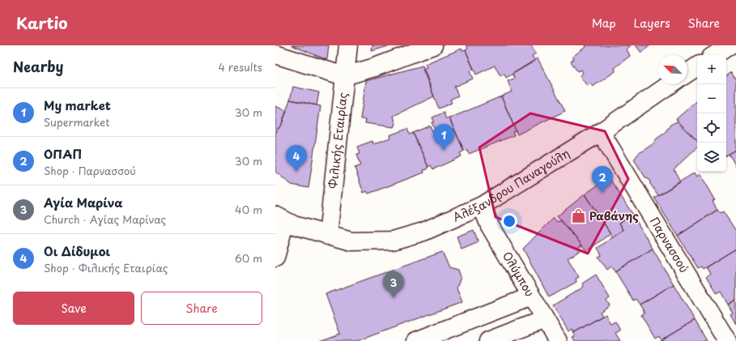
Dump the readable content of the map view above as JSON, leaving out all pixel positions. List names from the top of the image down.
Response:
{
  "streets": {
    "street": [
      "Φιλικής Εταιρίας",
      "Αλέξανδρου Παναγούλη",
      "Παρνασσού",
      "Ολύμπου"
    ]
  },
  "crossings": [
    ["Φιλικής Εταιρίας", "Αλέξανδρου Παναγούλη"],
    ["Αλέξανδρου Παναγούλη", "Παρνασσού"],
    ["Αλέξανδρου Παναγούλη", "Ολύμπου"]
  ],
  "places": {
    "shop": ["Ραβάνης"]
  },
  "north": "top left",
  "page": {
    "header": "Kartio",
    "nav": ["Map", "Layers", "Share"],
    "heading": ["Nearby", "4 results"],
    "map_buttons": ["+", "−"],
    "list": [
      {
        "mark": "1",
        "name": "My market",
        "note": "Supermarket",
        "value": "30 m"
      },
      {
        "mark": "2",
        "name": "ΟΠΑΠ",
        "note": "Shop · Παρνασσού",
        "value": "30 m"
      },
      {
        "mark": "3",
        "name": "Αγία Μαρίνα",
        "note": "Church · Αγίας Μαρίνας",
        "value": "40 m"
      },
      {
        "mark": "4",
        "name": "Οι Δίδυμοι",
        "note": "Shop · Φιλικής Εταιρίας",
        "value": "60 m"
      }
    ],
    "pins": [
      "1",
      "4",
      "2",
      "3"
    ],
    "buttons": ["Save", "Share"]
  }
}
